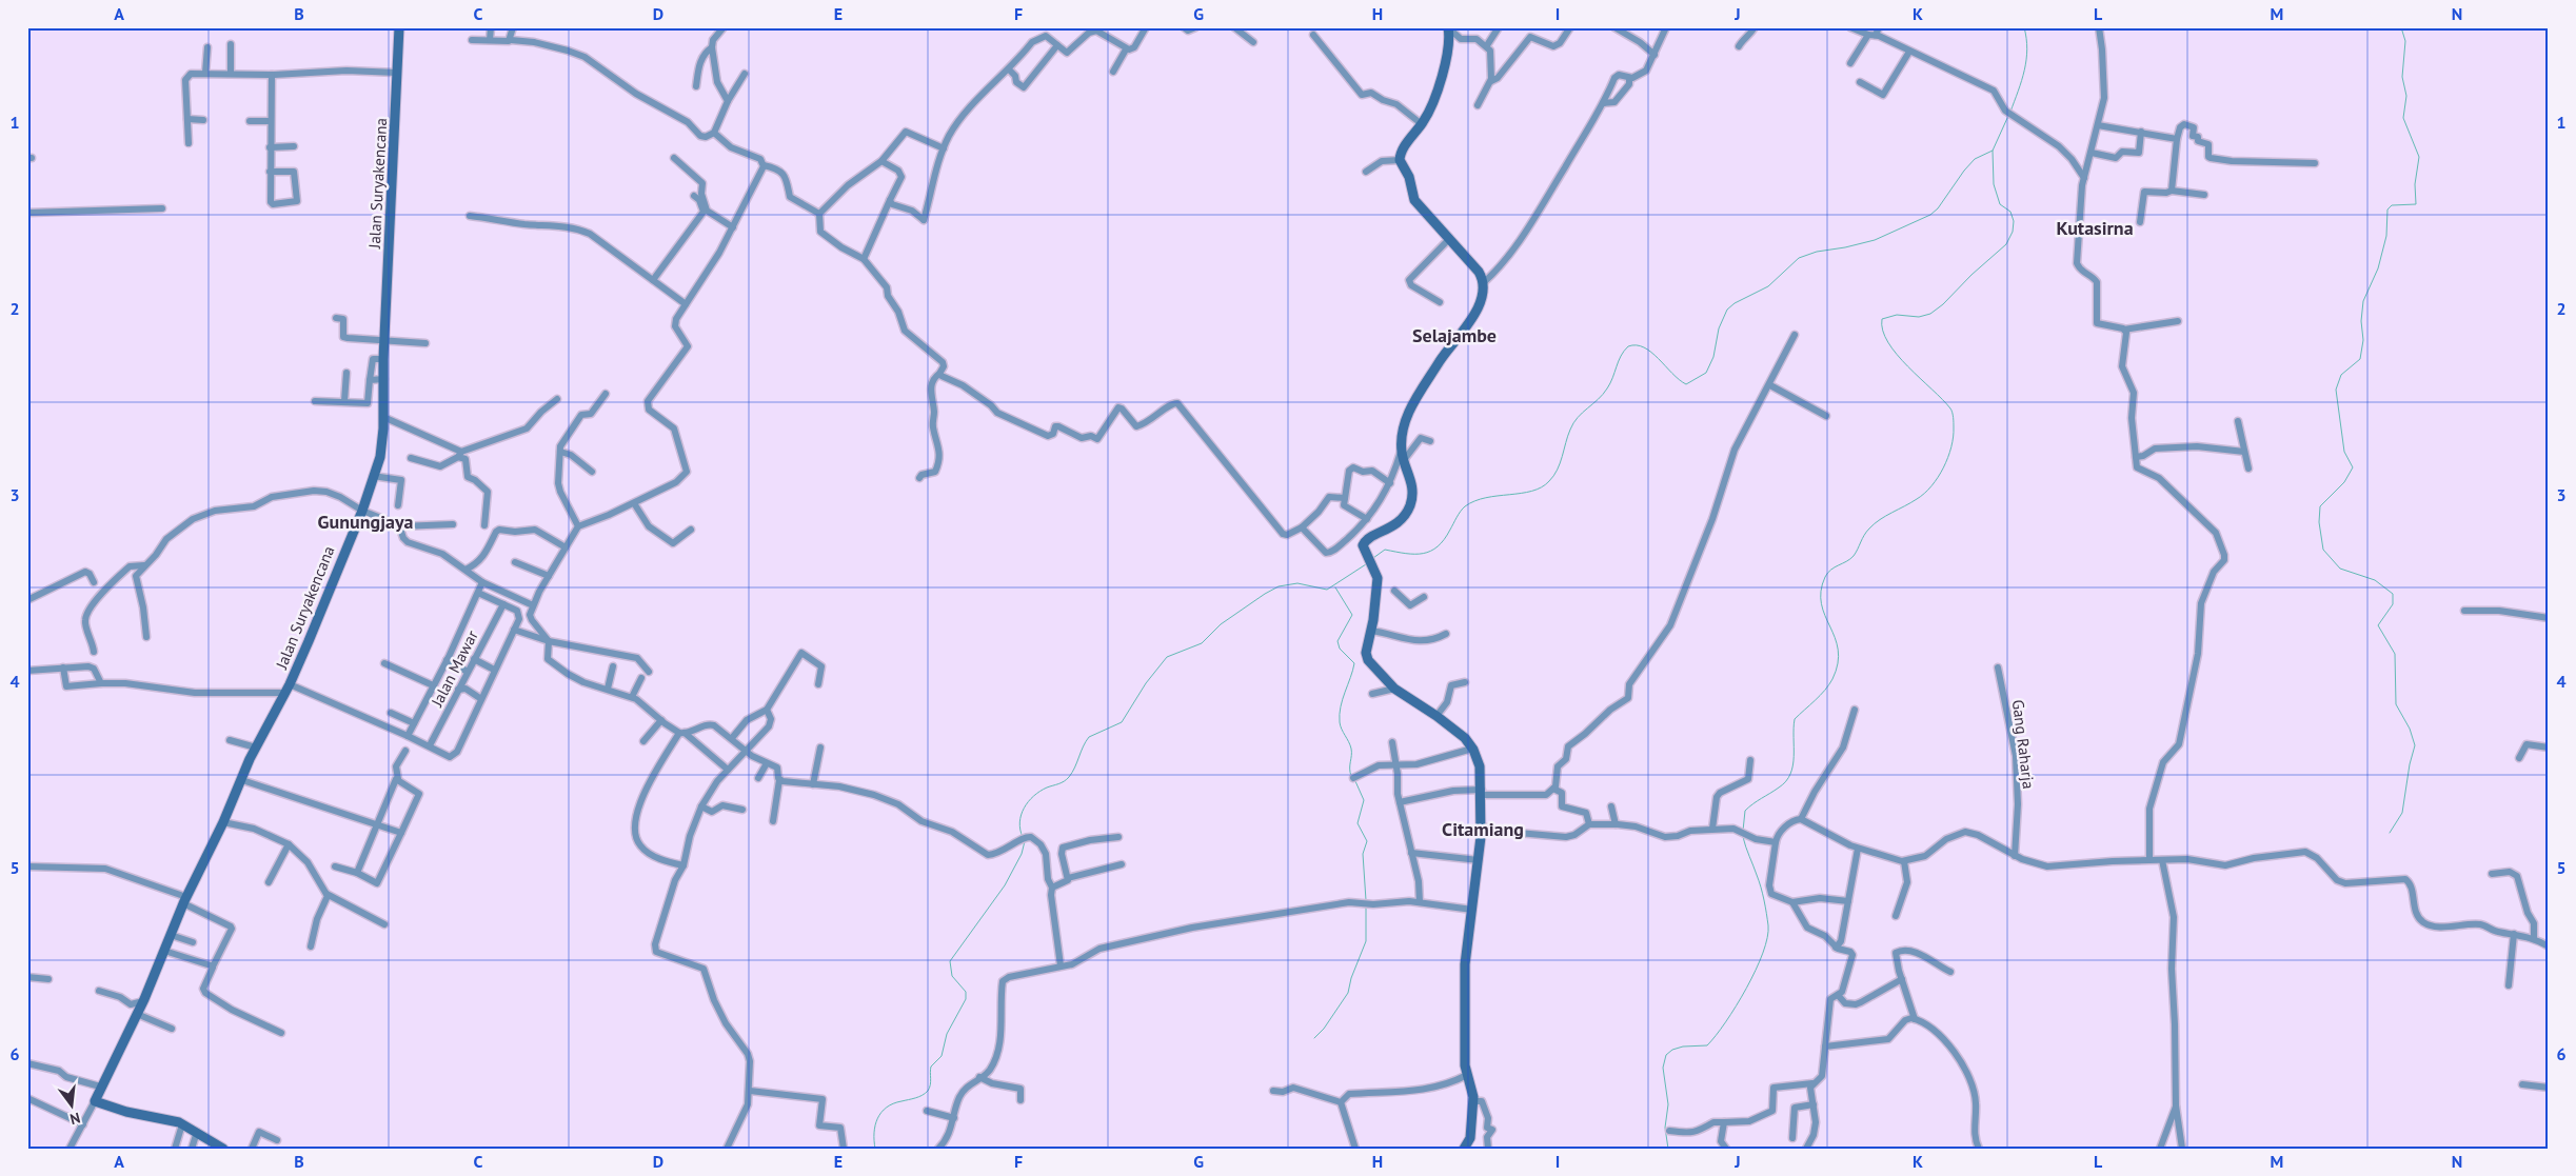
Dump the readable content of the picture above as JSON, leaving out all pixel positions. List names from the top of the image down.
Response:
{
  "streets": {
    "street": ["Jalan Suryakencana", "Jalan Mawar", "Gang Raharja"]
  },
  "districts": [
    "Kutasirna",
    "Selajambe",
    "Gunungjaya",
    "Citamiang"
  ],
  "north": "bottom",
  "grid": {
    "columns": [
      "A",
      "B",
      "C",
      "D",
      "E",
      "F",
      "G",
      "H",
      "I",
      "J",
      "K",
      "L",
      "M",
      "N"
    ],
    "rows": [
      "1",
      "2",
      "3",
      "4",
      "5",
      "6"
    ]
  }
}
